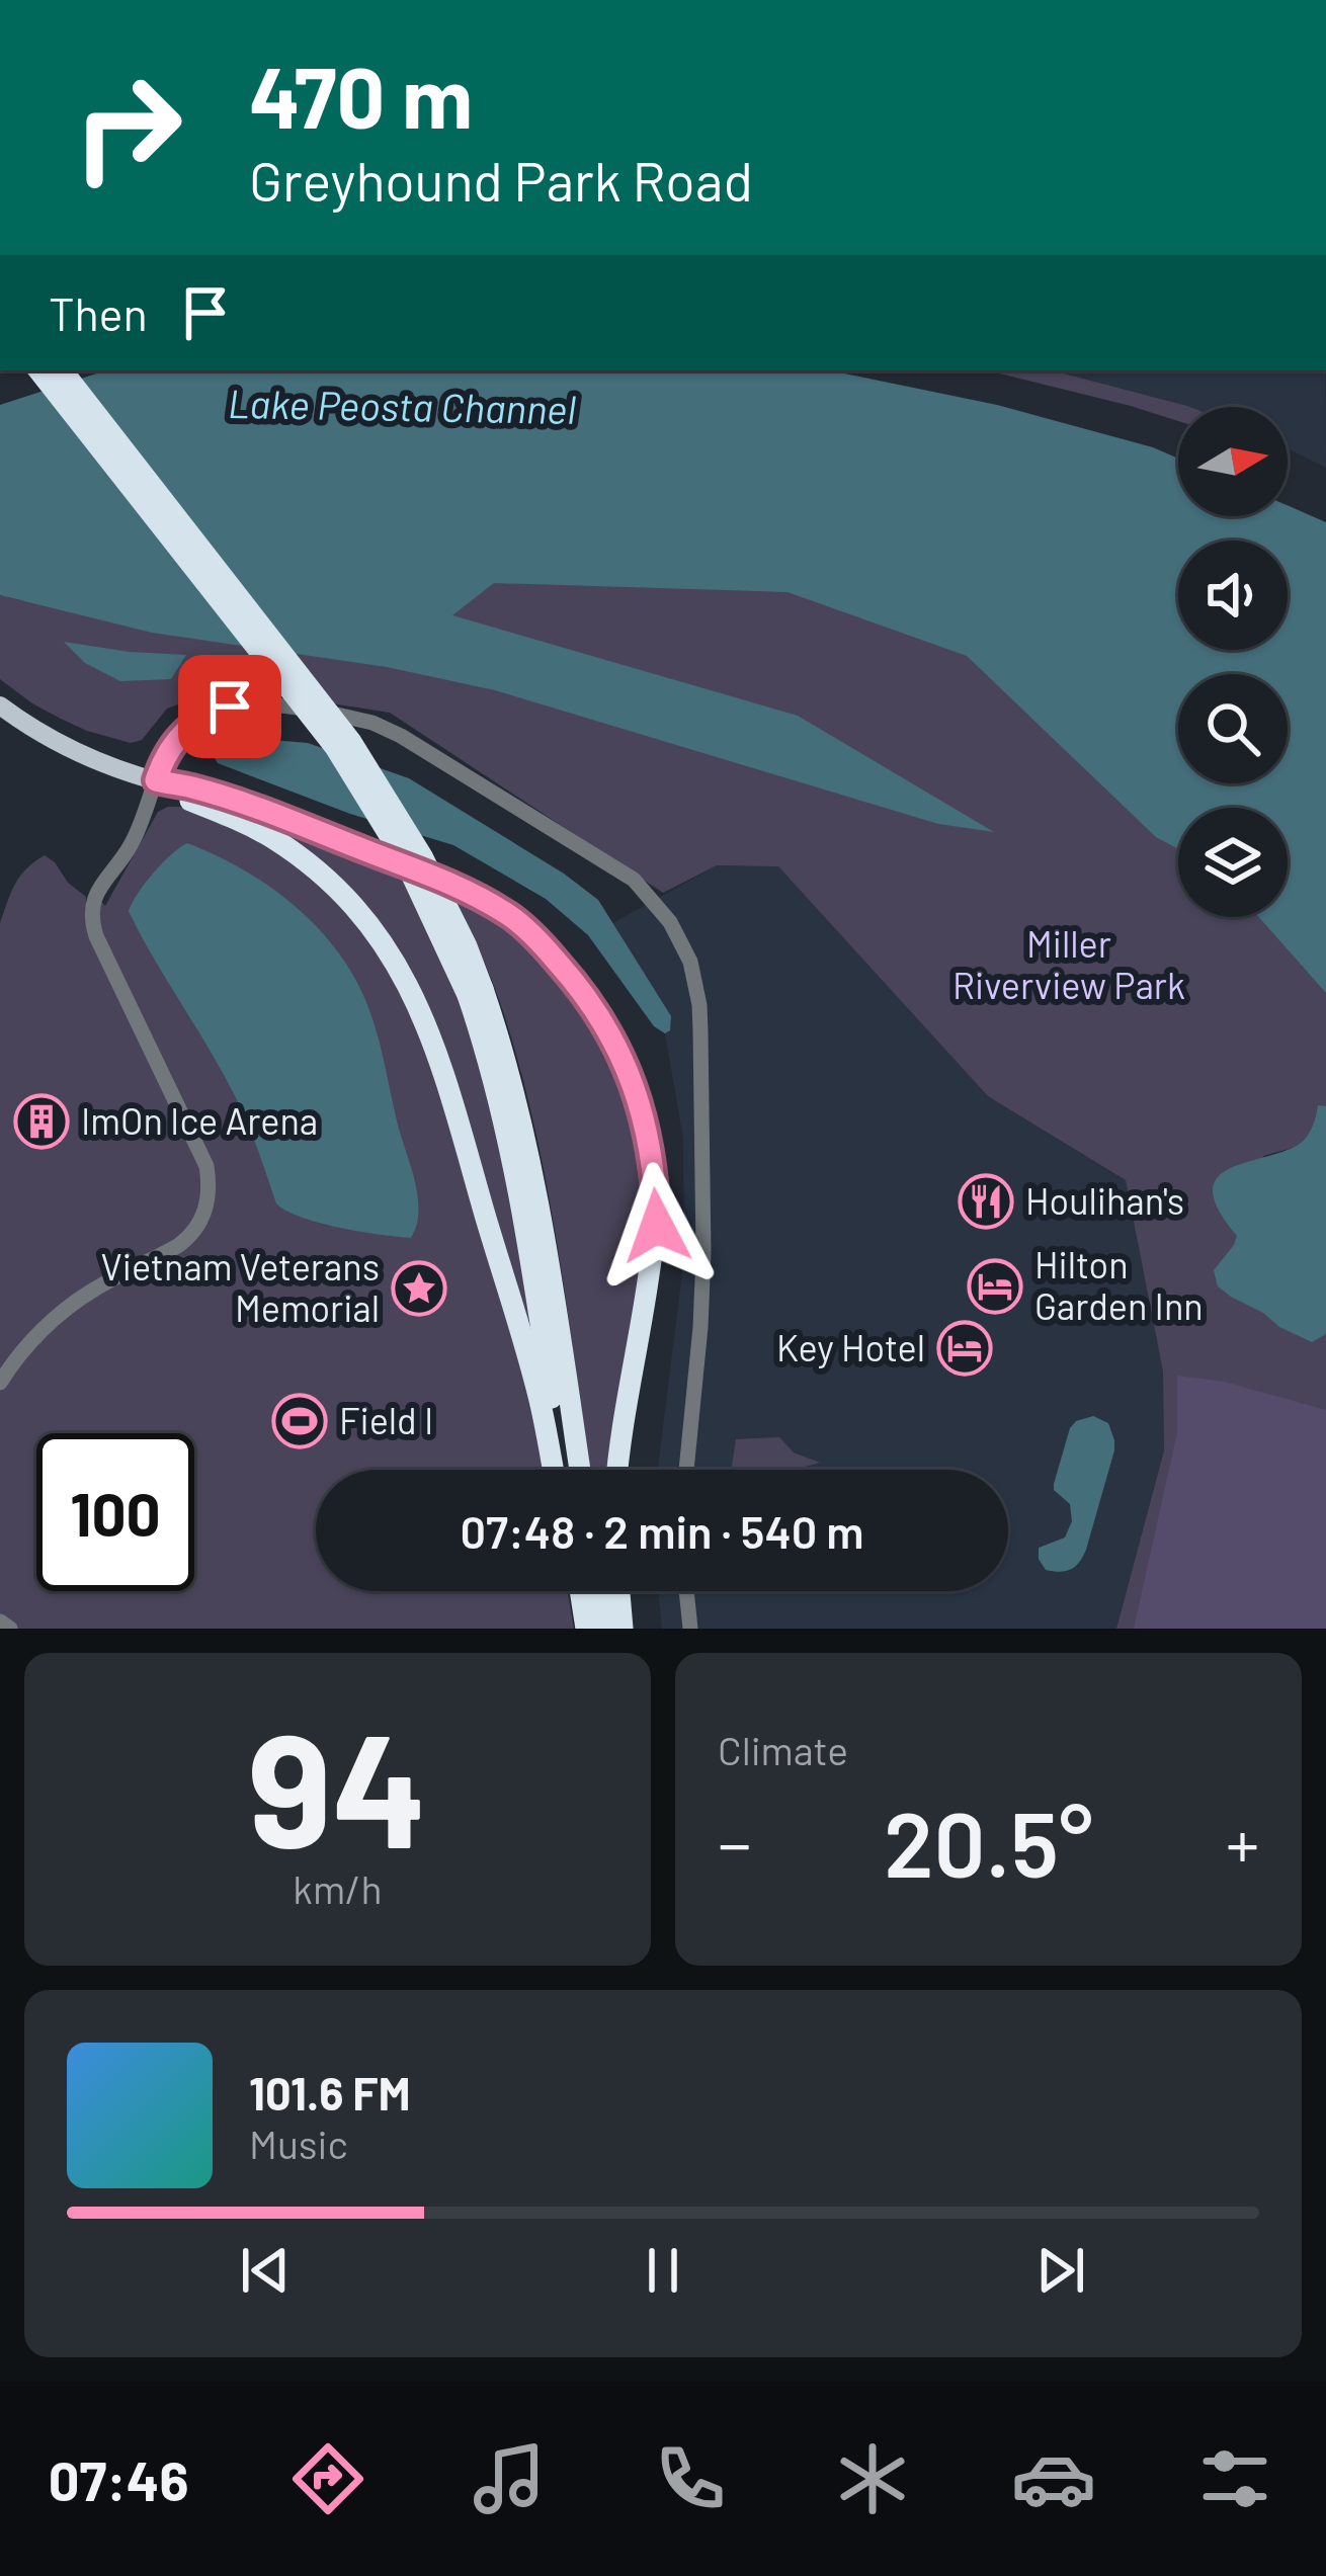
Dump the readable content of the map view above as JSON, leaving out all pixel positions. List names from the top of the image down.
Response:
{
  "water": ["Lake Peosta Channel"],
  "parks": ["Miller Riverview Park"],
  "places": {
    "building": ["ImOn Ice Arena"],
    "restaurant": ["Houlihan's"],
    "hotel": ["Hilton Garden Inn", "Key Hotel"],
    "place": ["Vietnam Veterans Memorial"],
    "sports": ["Field I"]
  },
  "north": "right",
  "page": {
    "turn": ["470 m", "Greyhound Park Road"],
    "then": "Then",
    "limit": "100",
    "trip": "07:48 · 2 min · 540 m",
    "tile": [
      ["94", "km/h"],
      "Climate"
    ],
    "heat": ["−", "20.5°", "+"],
    "song": ["101.6 FM", "Music"],
    "tabs": "07:46"
  }
}
